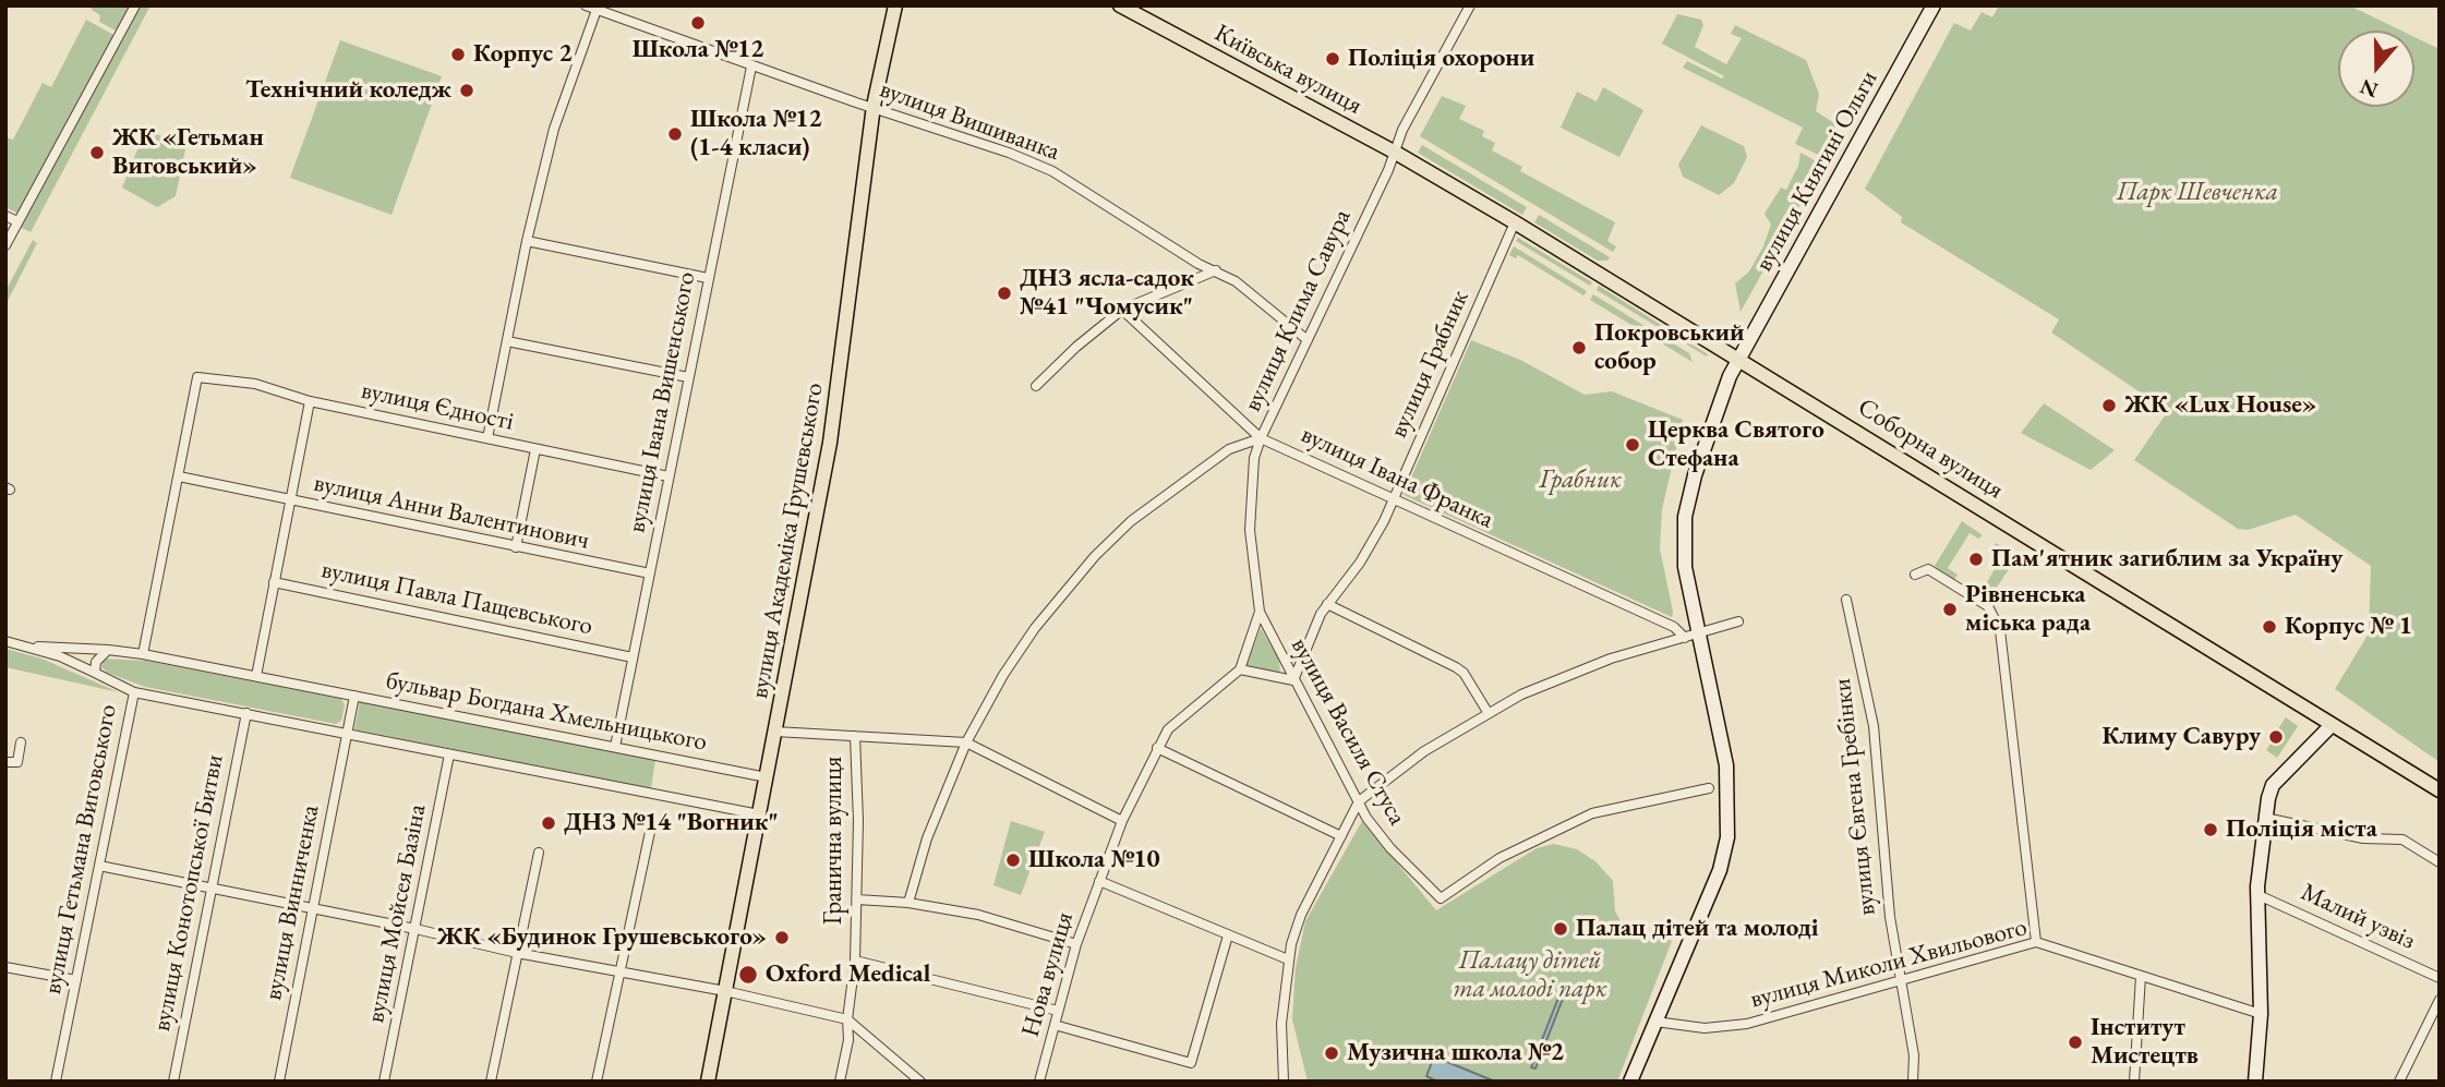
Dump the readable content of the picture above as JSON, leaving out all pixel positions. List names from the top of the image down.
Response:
{
  "streets": {
    "main road": ["Київська вулиця", "Соборна вулиця", "вулиця Академіка Грушевського"],
    "street": [
      "вулиця Вишиванка",
      "вулиця Княгині Ольги",
      "вулиця Клима Савура",
      "вулиця Грабник",
      "вулиця Івана Вишенського",
      "вулиця Єдності",
      "вулиця Івана Франка",
      "вулиця Анни Валентинович",
      "вулиця Павла Пащевського",
      "бульвар Богдана Хмельницького",
      "вулиця Василя Стуса",
      "вулиця Євгена Гребінки",
      "Гранична вулиця",
      "вулиця Гетьмана Виговського",
      "вулиця Конотопської Битви",
      "вулиця Винниченка",
      "вулиця Мойсея Базіна",
      "Малий узвіз",
      "вулиця Миколи Хвильового",
      "Нова вулиця"
    ]
  },
  "crossings": [
    ["Київська вулиця", "вулиця Клима Савура"],
    ["Київська вулиця", "Соборна вулиця"],
    ["вулиця Вишиванка", "вулиця Клима Савура"],
    ["вулиця Вишиванка", "вулиця Івана Вишенського"],
    ["вулиця Вишиванка", "вулиця Академіка Грушевського"],
    ["вулиця Княгині Ольги", "Соборна вулиця"],
    ["вулиця Княгині Ольги", "вулиця Миколи Хвильового"],
    ["вулиця Клима Савура", "Соборна вулиця"],
    ["вулиця Клима Савура", "вулиця Івана Франка"],
    ["вулиця Грабник", "Соборна вулиця"],
    ["вулиця Грабник", "вулиця Івана Франка"],
    ["вулиця Грабник", "вулиця Василя Стуса"],
    ["вулиця Івана Вишенського", "вулиця Єдності"],
    ["вулиця Івана Вишенського", "вулиця Анни Валентинович"],
    ["вулиця Івана Вишенського", "вулиця Павла Пащевського"],
    ["вулиця Івана Вишенського", "бульвар Богдана Хмельницького"],
    ["вулиця Єдності", "вулиця Анни Валентинович"],
    ["вулиця Академіка Грушевського", "бульвар Богдана Хмельницького"],
    ["бульвар Богдана Хмельницького", "вулиця Винниченка"],
    ["вулиця Євгена Гребінки", "вулиця Миколи Хвильового"]
  ],
  "parks": ["Парк Шевченка", "Грабник", "Палацу дітей та молоді парк"],
  "places": [
    "Школа №12",
    "Корпус 2",
    "Поліцiя охорони",
    "Технічний коледж",
    "Школа №12 (1-4 класи)",
    "ЖК «Гетьман Виговський»",
    "ДНЗ ясла-садок №41 \"Чомусик\"",
    "Покровський собор",
    "ЖК «Lux House»",
    "Церква Святого Стефана",
    "Пам'ятник загиблим за Україну",
    "Рівненська міська рада",
    "Корпус № 1",
    "Климу Савуру",
    "ДНЗ №14 \"Вогник\"",
    "Поліція міста",
    "Школа №10",
    "Палац дітей та молоді",
    "ЖК «Будинок Грушевського»",
    "Oxford Medical",
    "Інститут Мистецтв",
    "Музична школа №2"
  ],
  "north": "bottom"
}
